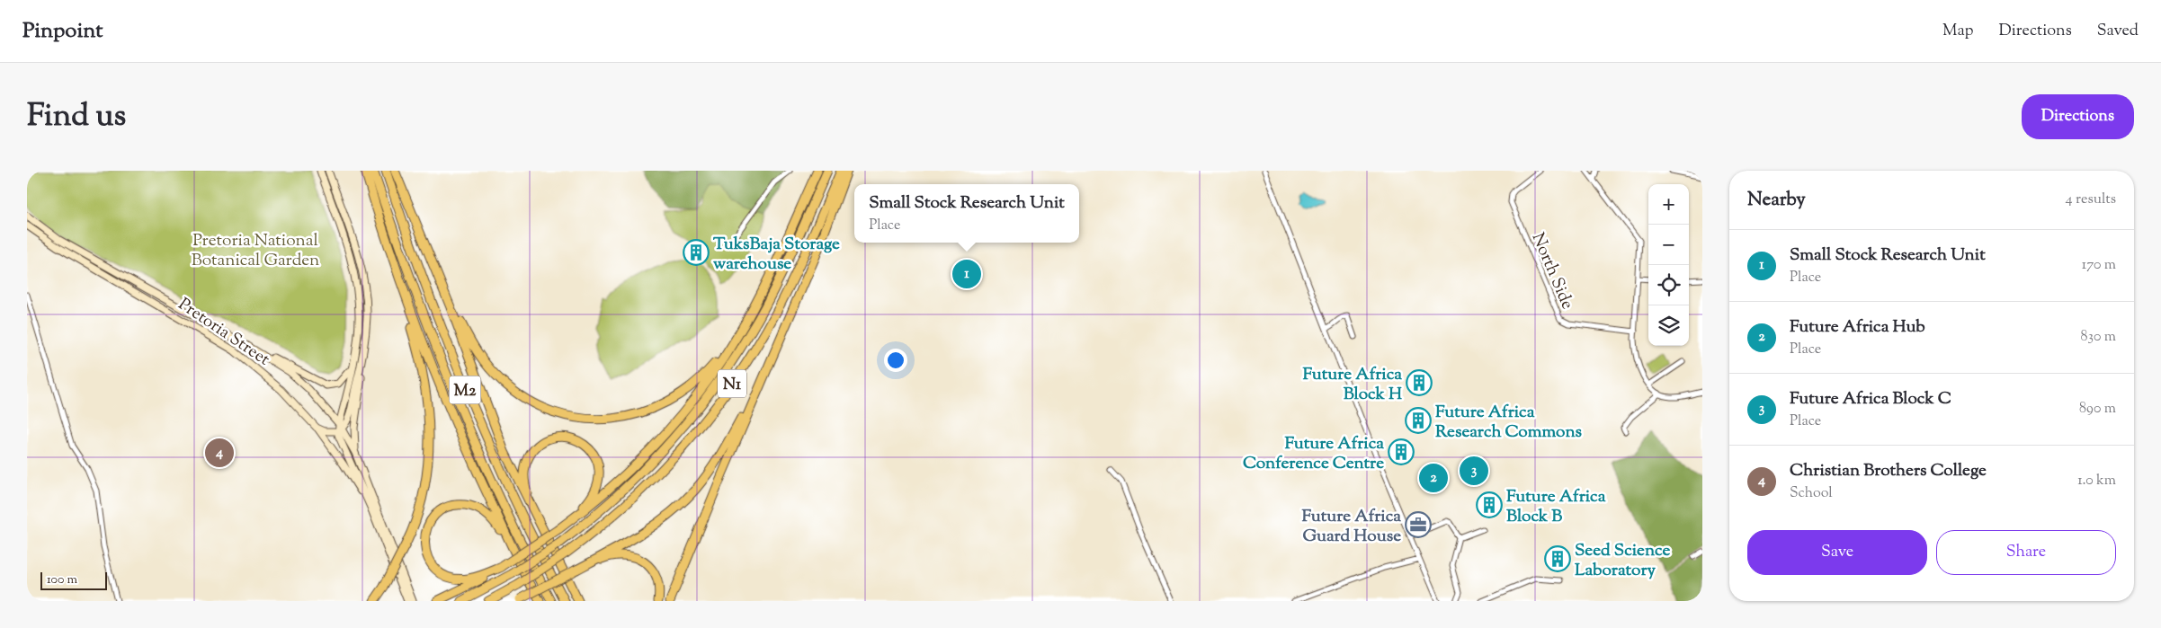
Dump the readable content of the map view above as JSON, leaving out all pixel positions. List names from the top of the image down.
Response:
{
  "streets": {
    "highway": ["N1", "M2"],
    "main road": ["Pretoria Street"],
    "street": ["North Side"]
  },
  "parks": ["Pretoria National Botanical Garden"],
  "places": {
    "building": [
      "TuksBaja Storage warehouse",
      "Future Africa Block H",
      "Future Africa Research Commons",
      "Future Africa Conference Centre",
      "Future Africa Block B",
      "Seed Science Laboratory"
    ],
    "office": ["Future Africa Guard House"]
  },
  "scale_bar": "100 m",
  "page": {
    "header": "Pinpoint",
    "nav": ["Map", "Directions", "Saved"],
    "title": "Find us",
    "buttons": [
      "Directions",
      ["Save", "Share"]
    ],
    "heading": ["Nearby", "4 results"],
    "map_buttons": ["+", "−"],
    "popup": ["Small Stock Research Unit", "Place"],
    "list": [
      {
        "mark": "1",
        "name": "Small Stock Research Unit",
        "note": "Place",
        "value": "170 m"
      },
      {
        "mark": "2",
        "name": "Future Africa Hub",
        "note": "Place",
        "value": "830 m"
      },
      {
        "mark": "3",
        "name": "Future Africa Block C",
        "note": "Place",
        "value": "890 m"
      },
      {
        "mark": "4",
        "name": "Christian Brothers College",
        "note": "School",
        "value": "1.0 km"
      }
    ],
    "pins": [
      "1",
      "4",
      "3",
      "2"
    ],
    "scale": "100 m"
  }
}
